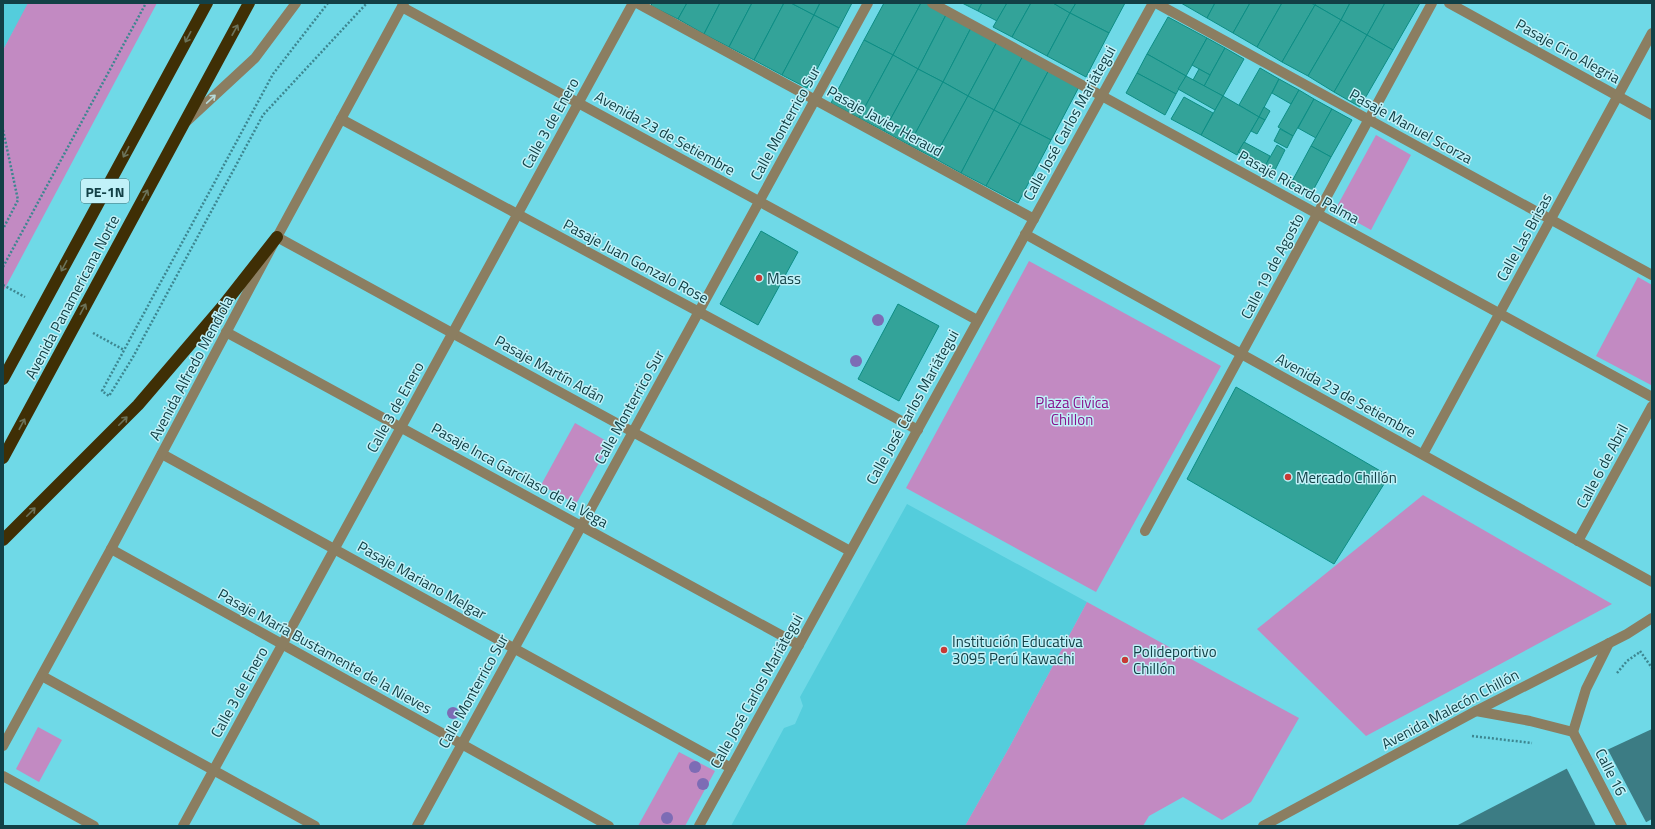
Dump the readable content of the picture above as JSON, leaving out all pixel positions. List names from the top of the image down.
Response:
{
  "streets": {
    "highway": ["PE-1N", "Avenida Panamericana Norte"],
    "street": [
      "Pasaje Ciro Alegria",
      "Pasaje Javier Heraud",
      "Calle 3 de Enero",
      "Calle Monterrico Sur",
      "Calle José Carlos Mariátegui",
      "Pasaje Manuel Scorza",
      "Avenida 23 de Setiembre",
      "Pasaje Ricardo Palma",
      "Calle Las Brisas",
      "Pasaje Juan Gonzalo Rose",
      "Calle 19 de Agosto",
      "Avenida Alfredo Mendiola",
      "Pasaje Martín Adán",
      "Calle 6 de Abril",
      "Pasaje Inca Garcilaso de la Vega",
      "Pasaje Mariano Melgar",
      "Pasaje María Bustamente de la Nieves",
      "Avenida Malecón Chillón",
      "Calle 16"
    ]
  },
  "crossings": [
    ["Pasaje Ciro Alegria", "Calle Las Brisas"],
    ["Pasaje Javier Heraud", "Calle Monterrico Sur"],
    ["Pasaje Javier Heraud", "Calle José Carlos Mariátegui"],
    ["Calle 3 de Enero", "Avenida 23 de Setiembre"],
    ["Calle 3 de Enero", "Pasaje Juan Gonzalo Rose"],
    ["Calle 3 de Enero", "Pasaje Martín Adán"],
    ["Calle 3 de Enero", "Pasaje Inca Garcilaso de la Vega"],
    ["Calle 3 de Enero", "Pasaje Mariano Melgar"],
    ["Calle 3 de Enero", "Pasaje María Bustamente de la Nieves"],
    ["Calle Monterrico Sur", "Avenida 23 de Setiembre"],
    ["Calle Monterrico Sur", "Pasaje Juan Gonzalo Rose"],
    ["Calle Monterrico Sur", "Pasaje Martín Adán"],
    ["Calle Monterrico Sur", "Pasaje Inca Garcilaso de la Vega"],
    ["Calle Monterrico Sur", "Pasaje Mariano Melgar"],
    ["Calle Monterrico Sur", "Pasaje María Bustamente de la Nieves"],
    ["Calle José Carlos Mariátegui", "Pasaje Manuel Scorza"],
    ["Calle José Carlos Mariátegui", "Avenida 23 de Setiembre"],
    ["Calle José Carlos Mariátegui", "Pasaje Ricardo Palma"],
    ["Calle José Carlos Mariátegui", "Pasaje Juan Gonzalo Rose"],
    ["Calle José Carlos Mariátegui", "Pasaje Martín Adán"],
    ["Calle José Carlos Mariátegui", "Pasaje Inca Garcilaso de la Vega"],
    ["Calle José Carlos Mariátegui", "Pasaje Mariano Melgar"],
    ["Pasaje Manuel Scorza", "Calle Las Brisas"],
    ["Pasaje Manuel Scorza", "Calle 19 de Agosto"],
    ["Avenida 23 de Setiembre", "Calle Las Brisas"],
    ["Avenida 23 de Setiembre", "Calle 19 de Agosto"],
    ["Avenida 23 de Setiembre", "Avenida Alfredo Mendiola"],
    ["Avenida 23 de Setiembre", "Calle 6 de Abril"],
    ["Pasaje Ricardo Palma", "Calle Las Brisas"],
    ["Pasaje Ricardo Palma", "Calle 19 de Agosto"],
    ["Pasaje Juan Gonzalo Rose", "Avenida Alfredo Mendiola"],
    ["Avenida Alfredo Mendiola", "Pasaje Martín Adán"],
    ["Avenida Alfredo Mendiola", "Pasaje Inca Garcilaso de la Vega"],
    ["Avenida Alfredo Mendiola", "Pasaje Mariano Melgar"],
    ["Avenida Alfredo Mendiola", "Pasaje María Bustamente de la Nieves"]
  ],
  "parks": ["Plaza Civica Chillon"],
  "places": [
    "Mass",
    "Mercado Chillón",
    "Institución Educativa 3095 Perú Kawachi",
    "Polideportivo Chillón"
  ]
}
